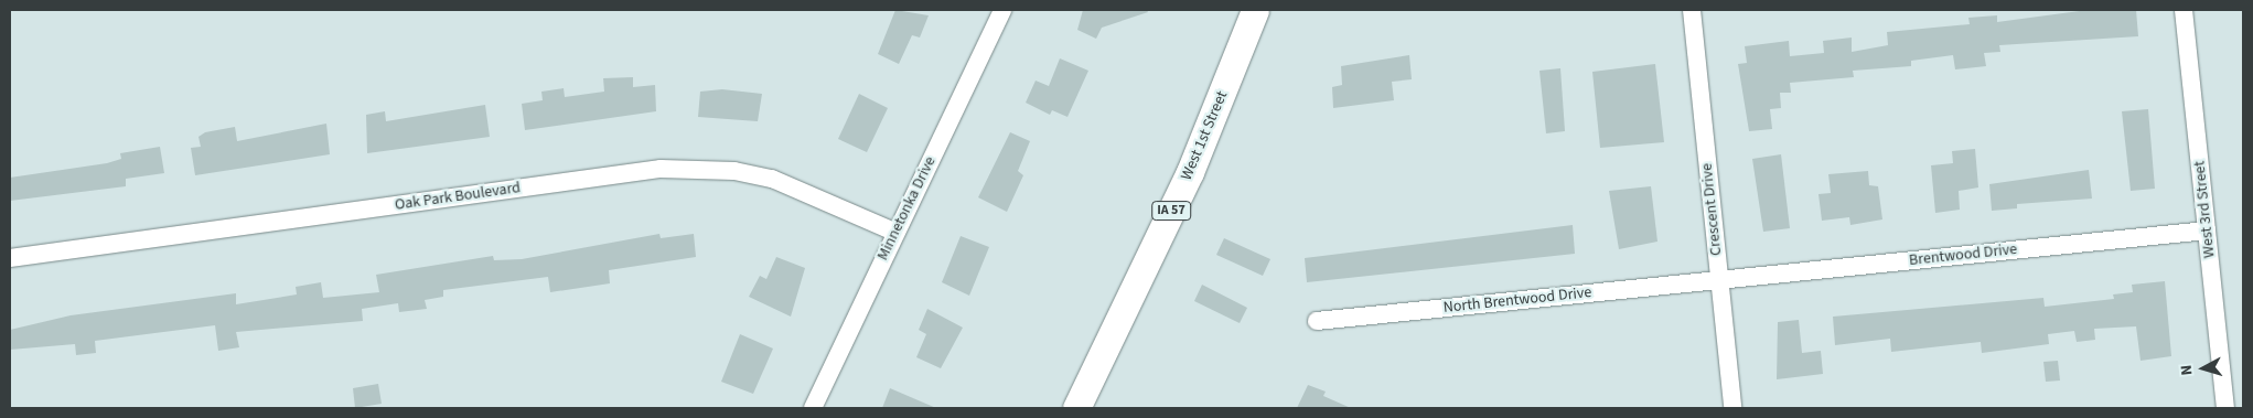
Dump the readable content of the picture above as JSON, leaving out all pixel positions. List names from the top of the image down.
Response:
{
  "streets": {
    "main road": ["West 1st Street", "IA 57"],
    "street": [
      "Oak Park Boulevard",
      "Minnetonka Drive",
      "Crescent Drive",
      "West 3rd Street",
      "Brentwood Drive",
      "North Brentwood Drive"
    ]
  },
  "crossings": [
    ["Oak Park Boulevard", "Minnetonka Drive"],
    ["Crescent Drive", "Brentwood Drive"],
    ["Crescent Drive", "North Brentwood Drive"],
    ["West 3rd Street", "Brentwood Drive"],
    ["Brentwood Drive", "North Brentwood Drive"]
  ],
  "north": "left"
}
